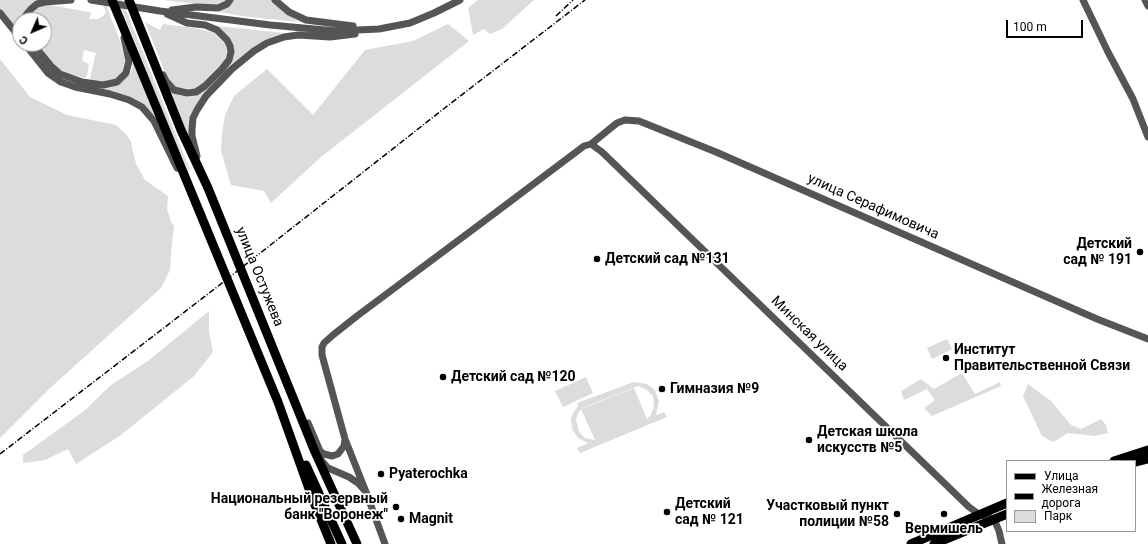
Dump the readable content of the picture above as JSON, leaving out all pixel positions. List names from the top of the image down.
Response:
{
  "streets": {
    "main road": ["улица Остужева"],
    "street": ["улица Серафимовича", "Минская улица"]
  },
  "crossings": [
    ["улица Серафимовича", "Минская улица"]
  ],
  "places": [
    "Детский сад № 191",
    "Детский сад №131",
    "Институт Правительственной Связи",
    "Детский сад №120",
    "Гимназия №9",
    "Детская школа искусств №5",
    "Pyaterochka",
    "Национальный резервный банк \"Воронеж\"",
    "Детский сад № 121",
    "Участковый пункт полиции №58",
    "Вермишель",
    "Magnit"
  ],
  "legend": ["Улица", "Железная дорога", "Парк"],
  "scale_bar": "100 m",
  "north": "bottom left"
}
